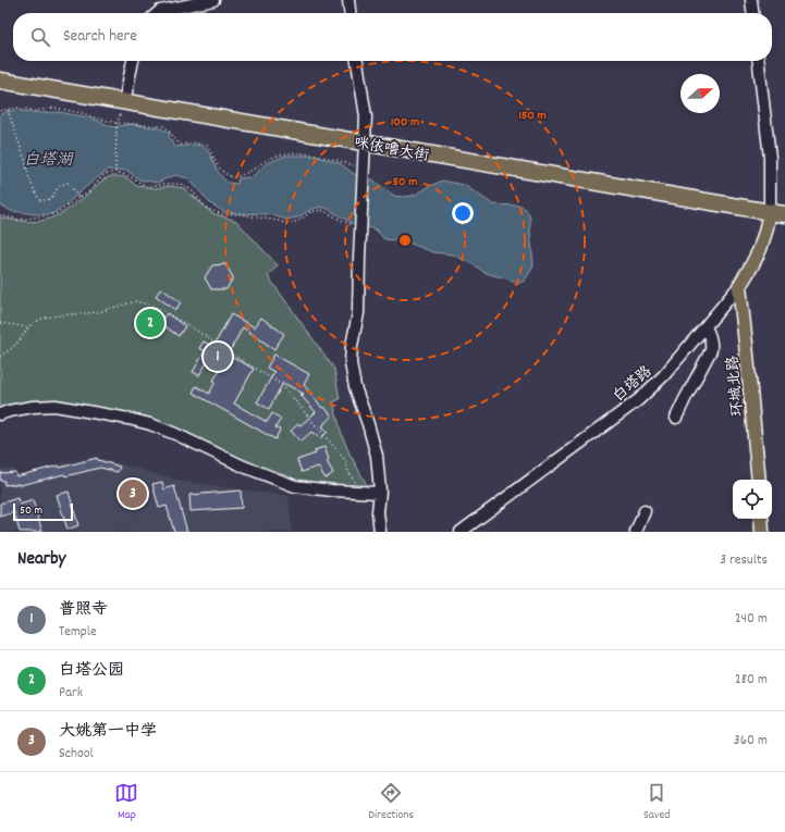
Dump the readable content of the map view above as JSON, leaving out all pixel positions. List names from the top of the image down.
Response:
{
  "streets": {
    "highway": ["咪依噜大街"],
    "main road": ["白塔路", "环城北路"]
  },
  "crossings": [
    ["咪依噜大街", "白塔路"],
    ["白塔路", "环城北路"]
  ],
  "water": ["白塔湖"],
  "scale_bar": "50 m",
  "north": "right",
  "page": {
    "search": "Search here",
    "pins": ["2", "1", "3"],
    "scale": "50 m",
    "heading": ["Nearby", "3 results"],
    "list": [
      {
        "mark": "1",
        "name": "普照寺",
        "note": "Temple",
        "value": "240 m"
      },
      {
        "mark": "2",
        "name": "白塔公园",
        "note": "Park",
        "value": "280 m"
      },
      {
        "mark": "3",
        "name": "大姚第一中学",
        "note": "School",
        "value": "360 m"
      }
    ],
    "nav": ["Map", "Directions", "Saved"]
  },
  "rings": ["150 m", "100 m", "50 m"]
}
